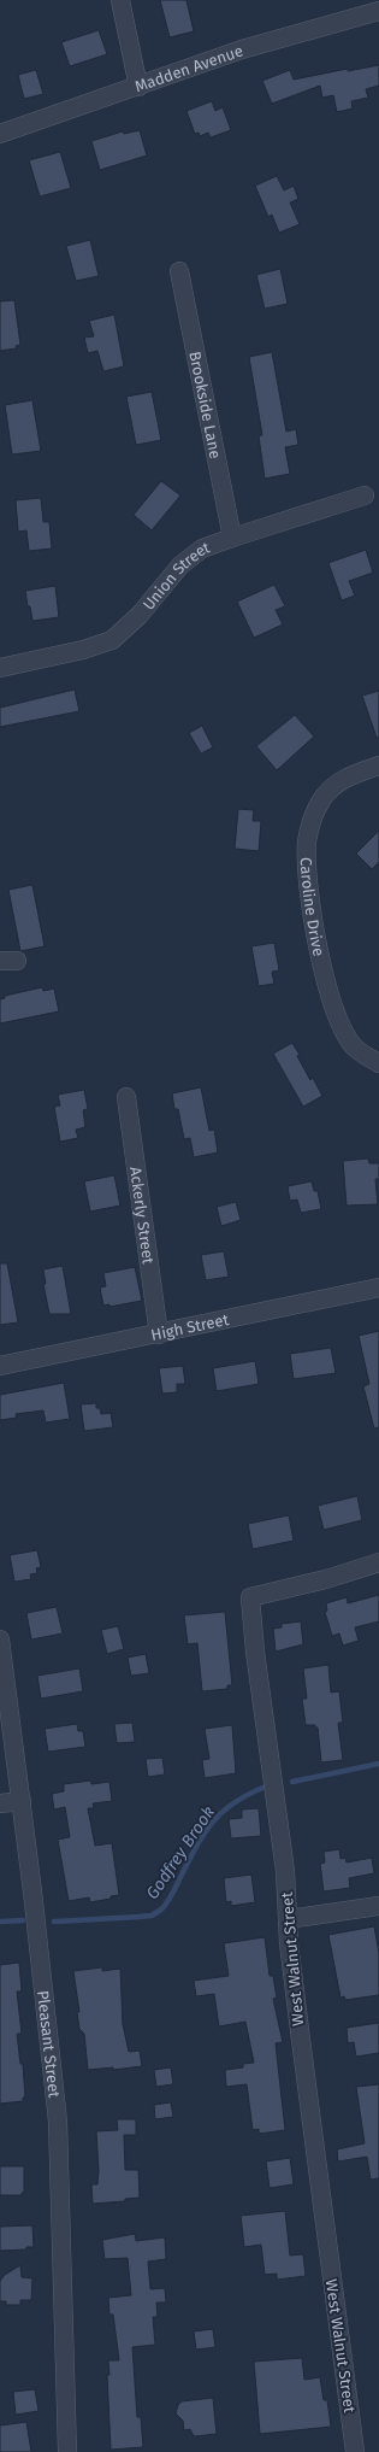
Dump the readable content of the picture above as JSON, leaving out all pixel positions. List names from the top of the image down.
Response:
{
  "streets": {
    "street": [
      "Madden Avenue",
      "Brookside Lane",
      "Union Street",
      "Caroline Drive",
      "Ackerly Street",
      "High Street",
      "West Walnut Street",
      "Pleasant Street"
    ]
  },
  "crossings": [
    ["Brookside Lane", "Union Street"],
    ["Ackerly Street", "High Street"]
  ],
  "water": ["Godfrey Brook"]
}
